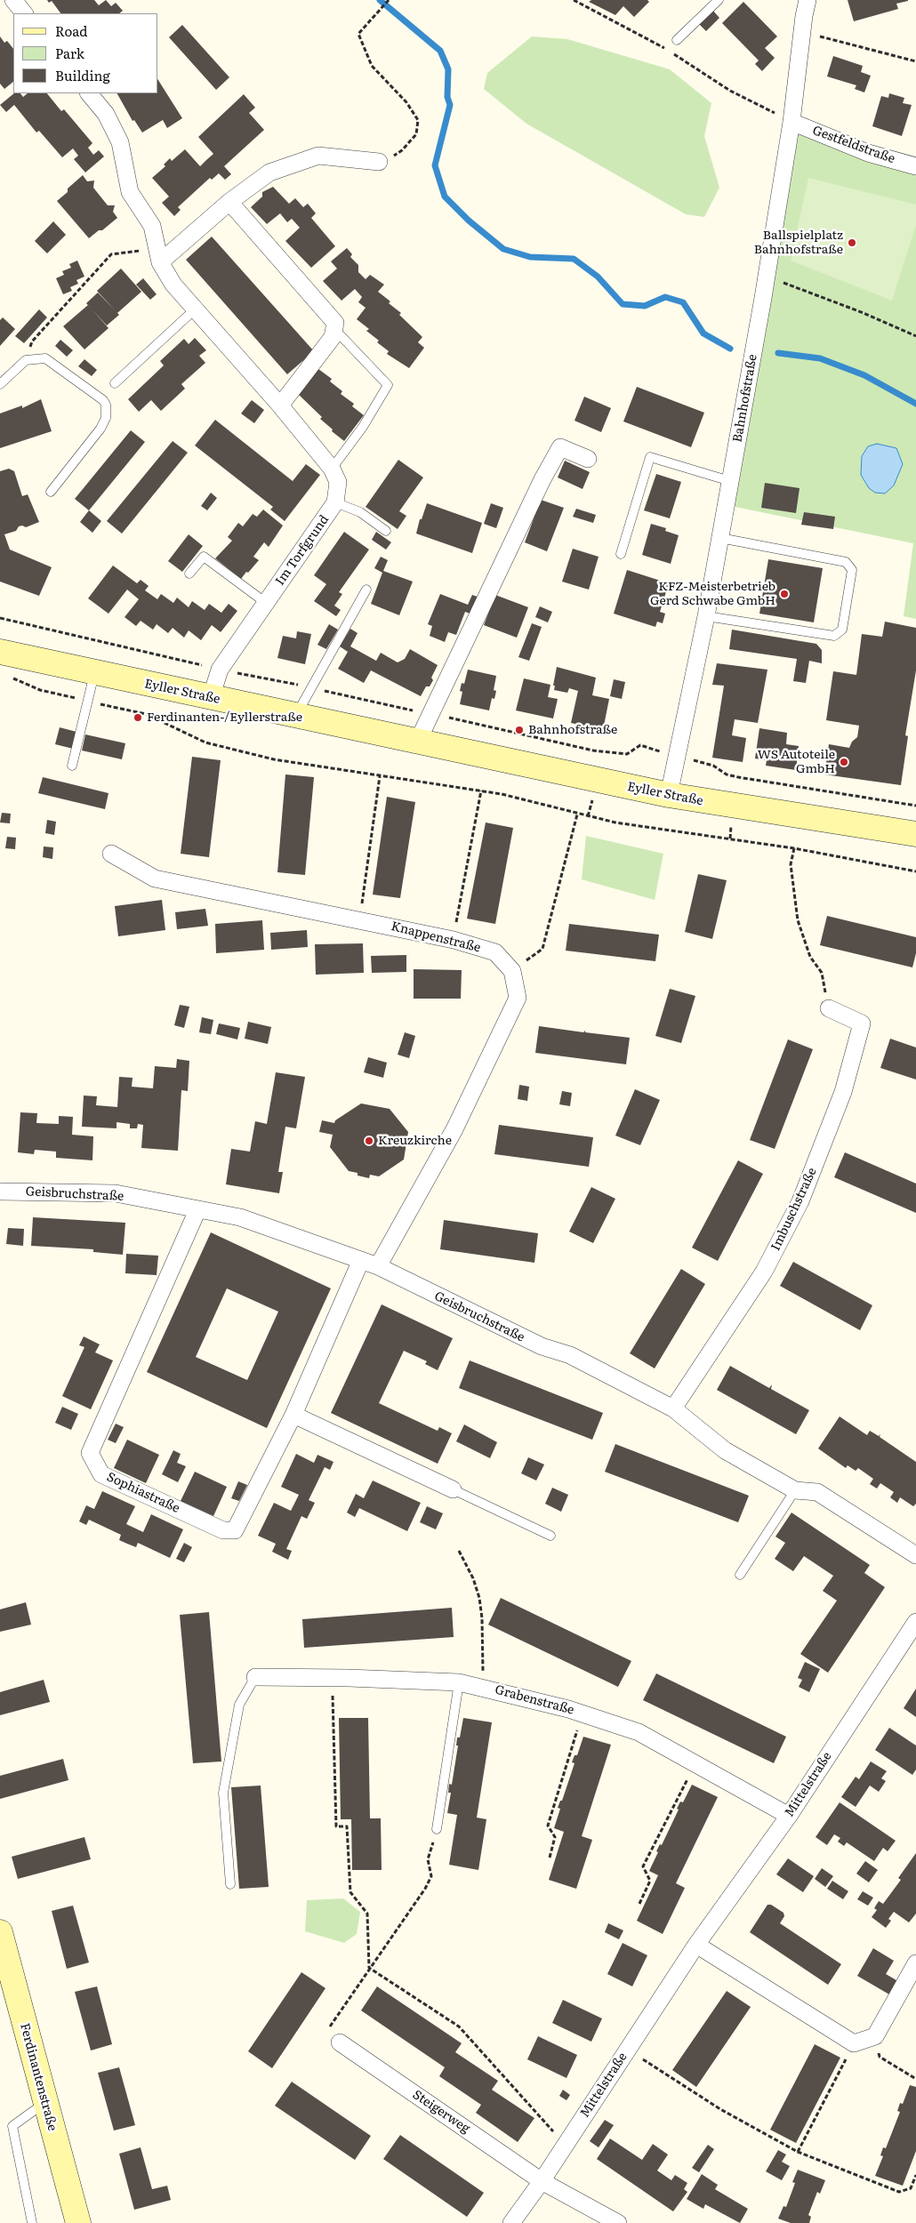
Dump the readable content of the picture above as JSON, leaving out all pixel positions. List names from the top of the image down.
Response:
{
  "streets": {
    "main road": ["Eyller Straße", "Ferdinantenstraße"],
    "street": [
      "Gestfeldstraße",
      "Bahnhofstraße",
      "Im Torfgrund",
      "Knappenstraße",
      "Geisbruchstraße",
      "Imbuschstraße",
      "Sophiastraße",
      "Grabenstraße",
      "Mittelstraße",
      "Steigerweg"
    ]
  },
  "crossings": [
    ["Gestfeldstraße", "Bahnhofstraße"],
    ["Bahnhofstraße", "Eyller Straße"],
    ["Im Torfgrund", "Eyller Straße"],
    ["Geisbruchstraße", "Imbuschstraße"],
    ["Geisbruchstraße", "Sophiastraße"],
    ["Grabenstraße", "Mittelstraße"],
    ["Mittelstraße", "Steigerweg"]
  ],
  "places": [
    "Ballspielplatz Bahnhofstraße",
    "KFZ-Meisterbetrieb Gerd Schwabe GmbH",
    "Ferdinanten-/Eyllerstraße",
    "Bahnhofstraße",
    "WS Autoteile GmbH",
    "Kreuzkirche"
  ],
  "legend": ["Road", "Park", "Building"]
}
